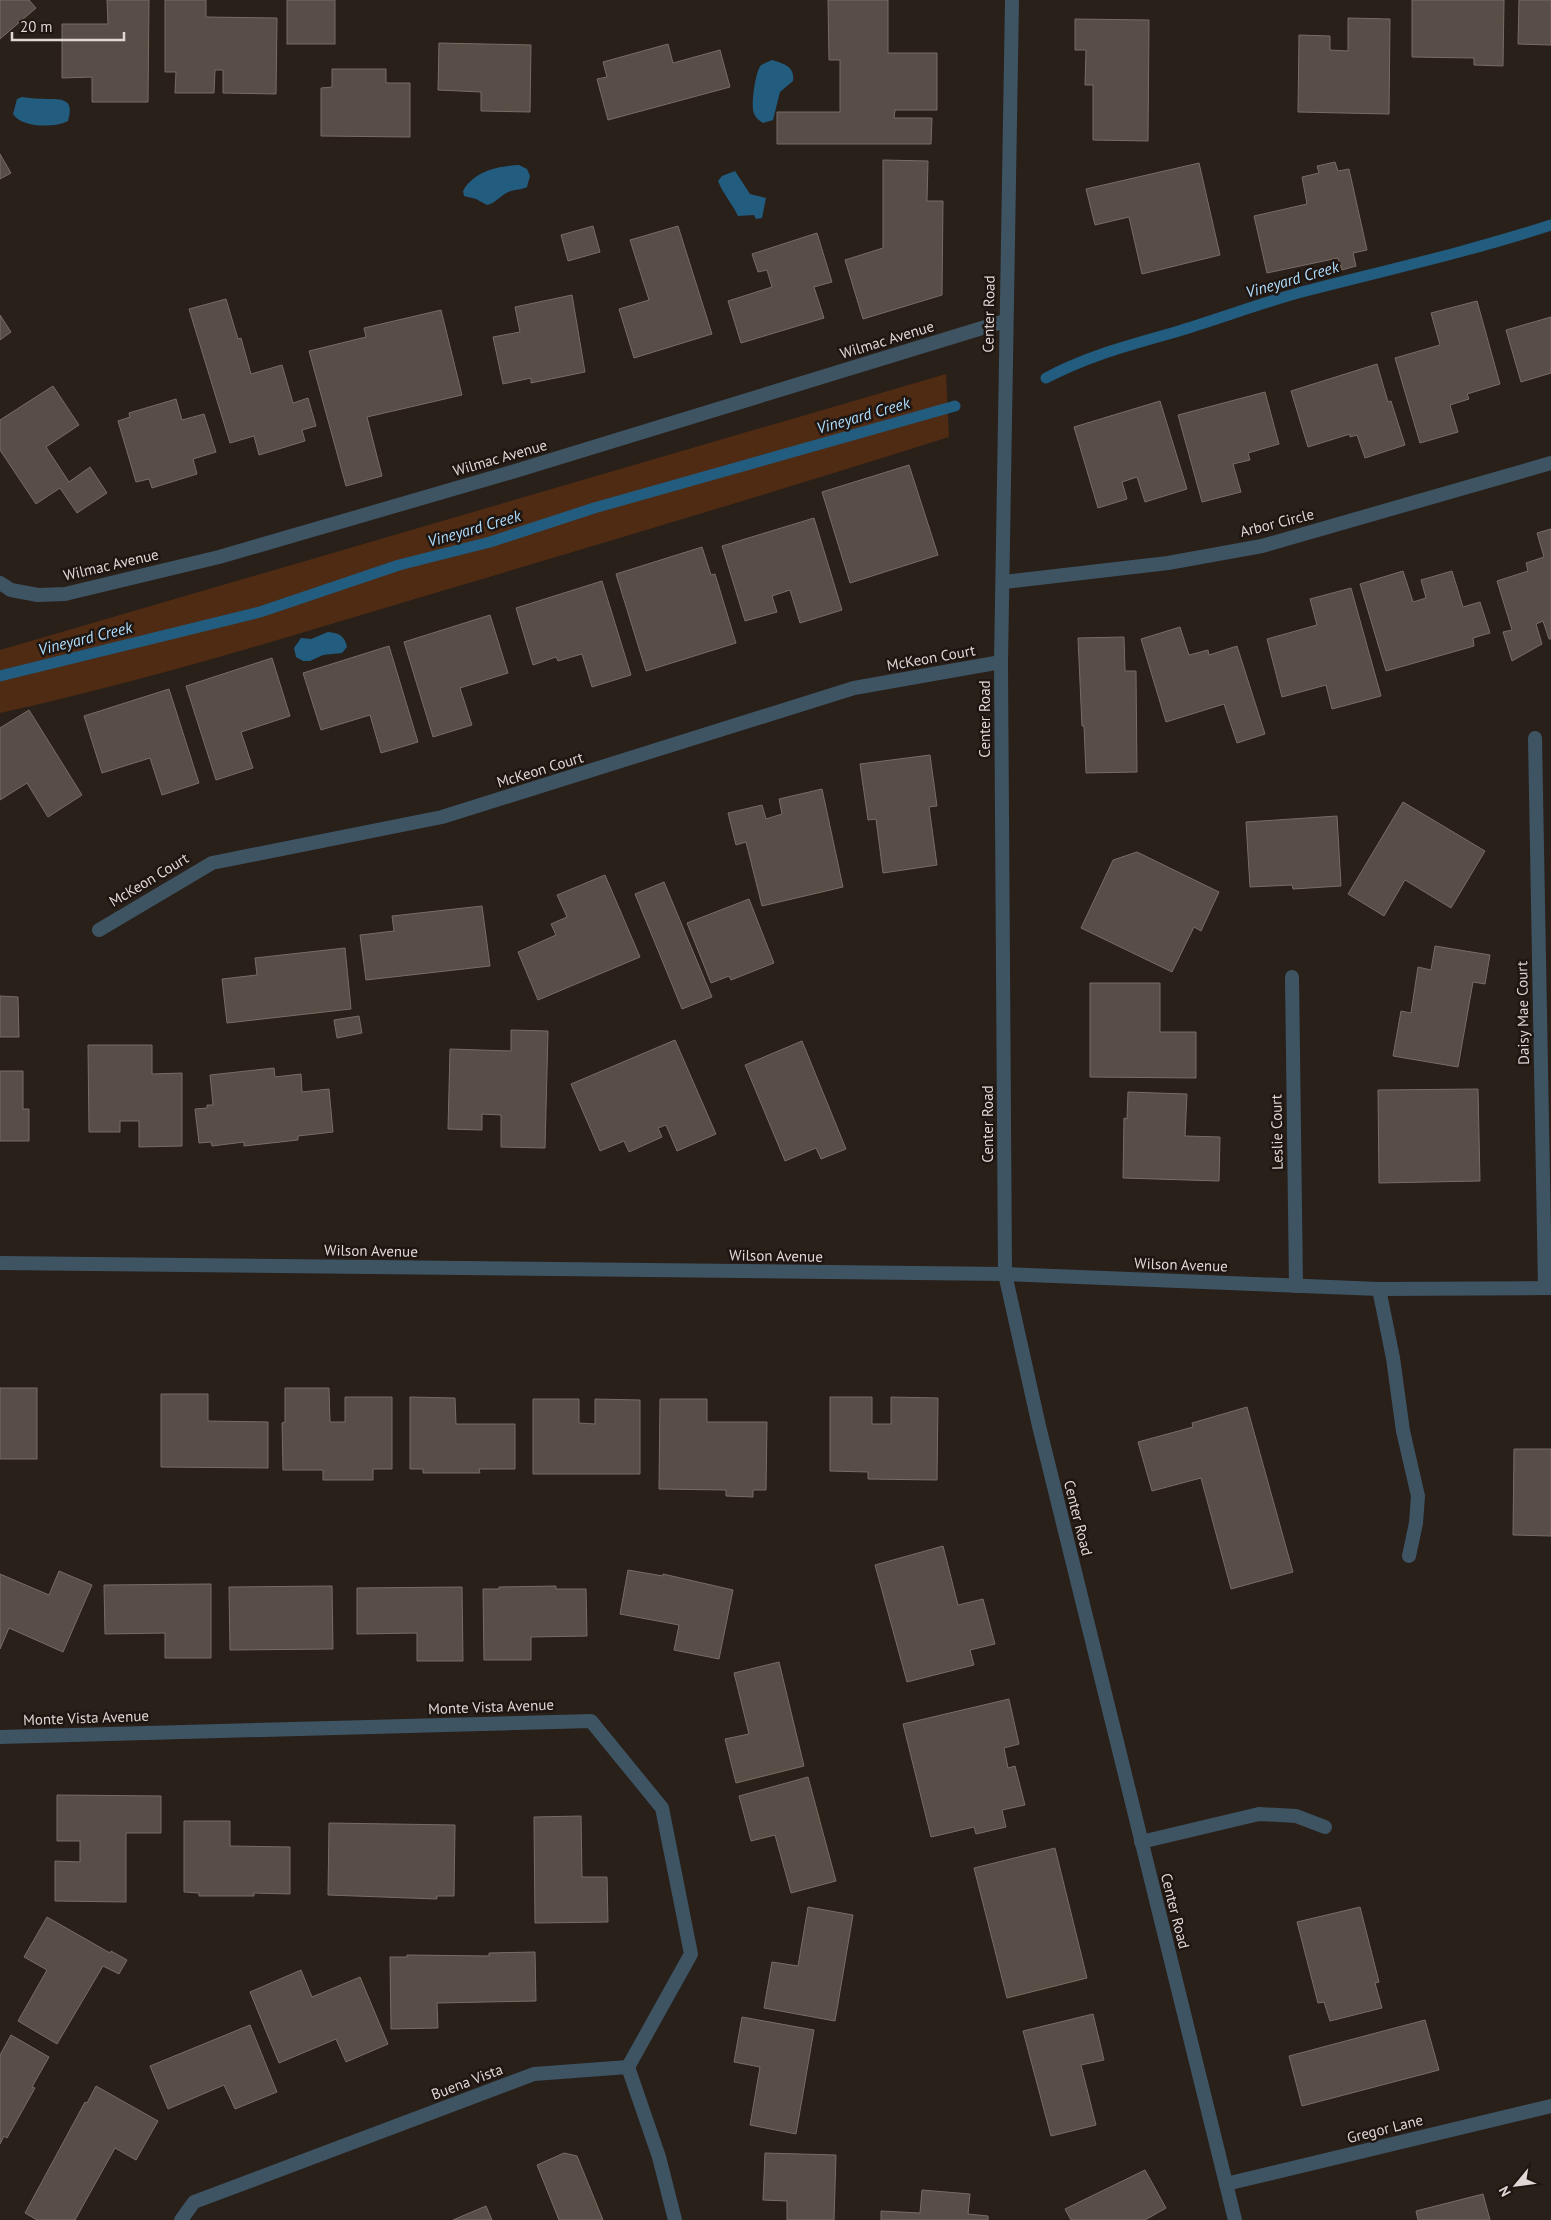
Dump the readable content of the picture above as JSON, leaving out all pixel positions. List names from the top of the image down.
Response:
{
  "streets": {
    "street": [
      "Center Road",
      "Wilmac Avenue",
      "Arbor Circle",
      "McKeon Court",
      "Daisy Mae Court",
      "Leslie Court",
      "Wilson Avenue",
      "Monte Vista Avenue",
      "Buena Vista",
      "Gregor Lane"
    ]
  },
  "crossings": [
    ["Center Road", "Wilmac Avenue"],
    ["Center Road", "Arbor Circle"],
    ["Center Road", "McKeon Court"],
    ["Center Road", "Wilson Avenue"],
    ["Center Road", "Gregor Lane"],
    ["Daisy Mae Court", "Wilson Avenue"],
    ["Leslie Court", "Wilson Avenue"],
    ["Monte Vista Avenue", "Buena Vista"]
  ],
  "water": ["Vineyard Creek"],
  "scale_bar": "20 m",
  "north": "bottom left"
}
